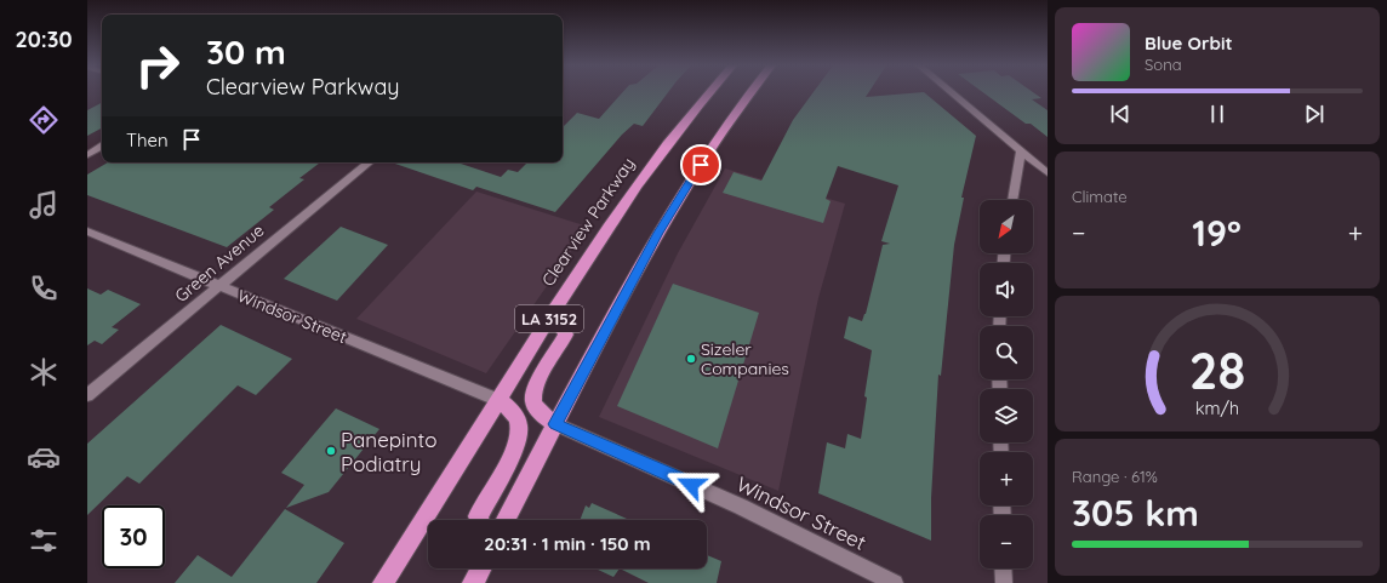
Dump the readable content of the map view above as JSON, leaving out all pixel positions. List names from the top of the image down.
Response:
{
  "streets": {
    "highway": ["Clearview Parkway", "LA 3152"],
    "street": ["Green Avenue", "Windsor Street"]
  },
  "crossings": [
    ["Clearview Parkway", "Windsor Street"],
    ["Green Avenue", "Windsor Street"],
    ["Windsor Street", "LA 3152"]
  ],
  "places": ["Sizeler Companies", "Panepinto Podiatry"],
  "north": "bottom left",
  "page": {
    "tabs": "20:30",
    "turn": ["30 m", "Clearview Parkway"],
    "song": ["Blue Orbit", "Sona"],
    "then": "Then",
    "tile": [
      "Climate",
      ["Range · 61%", "305 km"]
    ],
    "map_buttons": ["+", "−"],
    "heat": ["−", "19°", "+"],
    "limit": "30",
    "trip": "20:31 · 1 min · 150 m",
    "gauge": ["28", "km/h"]
  }
}
